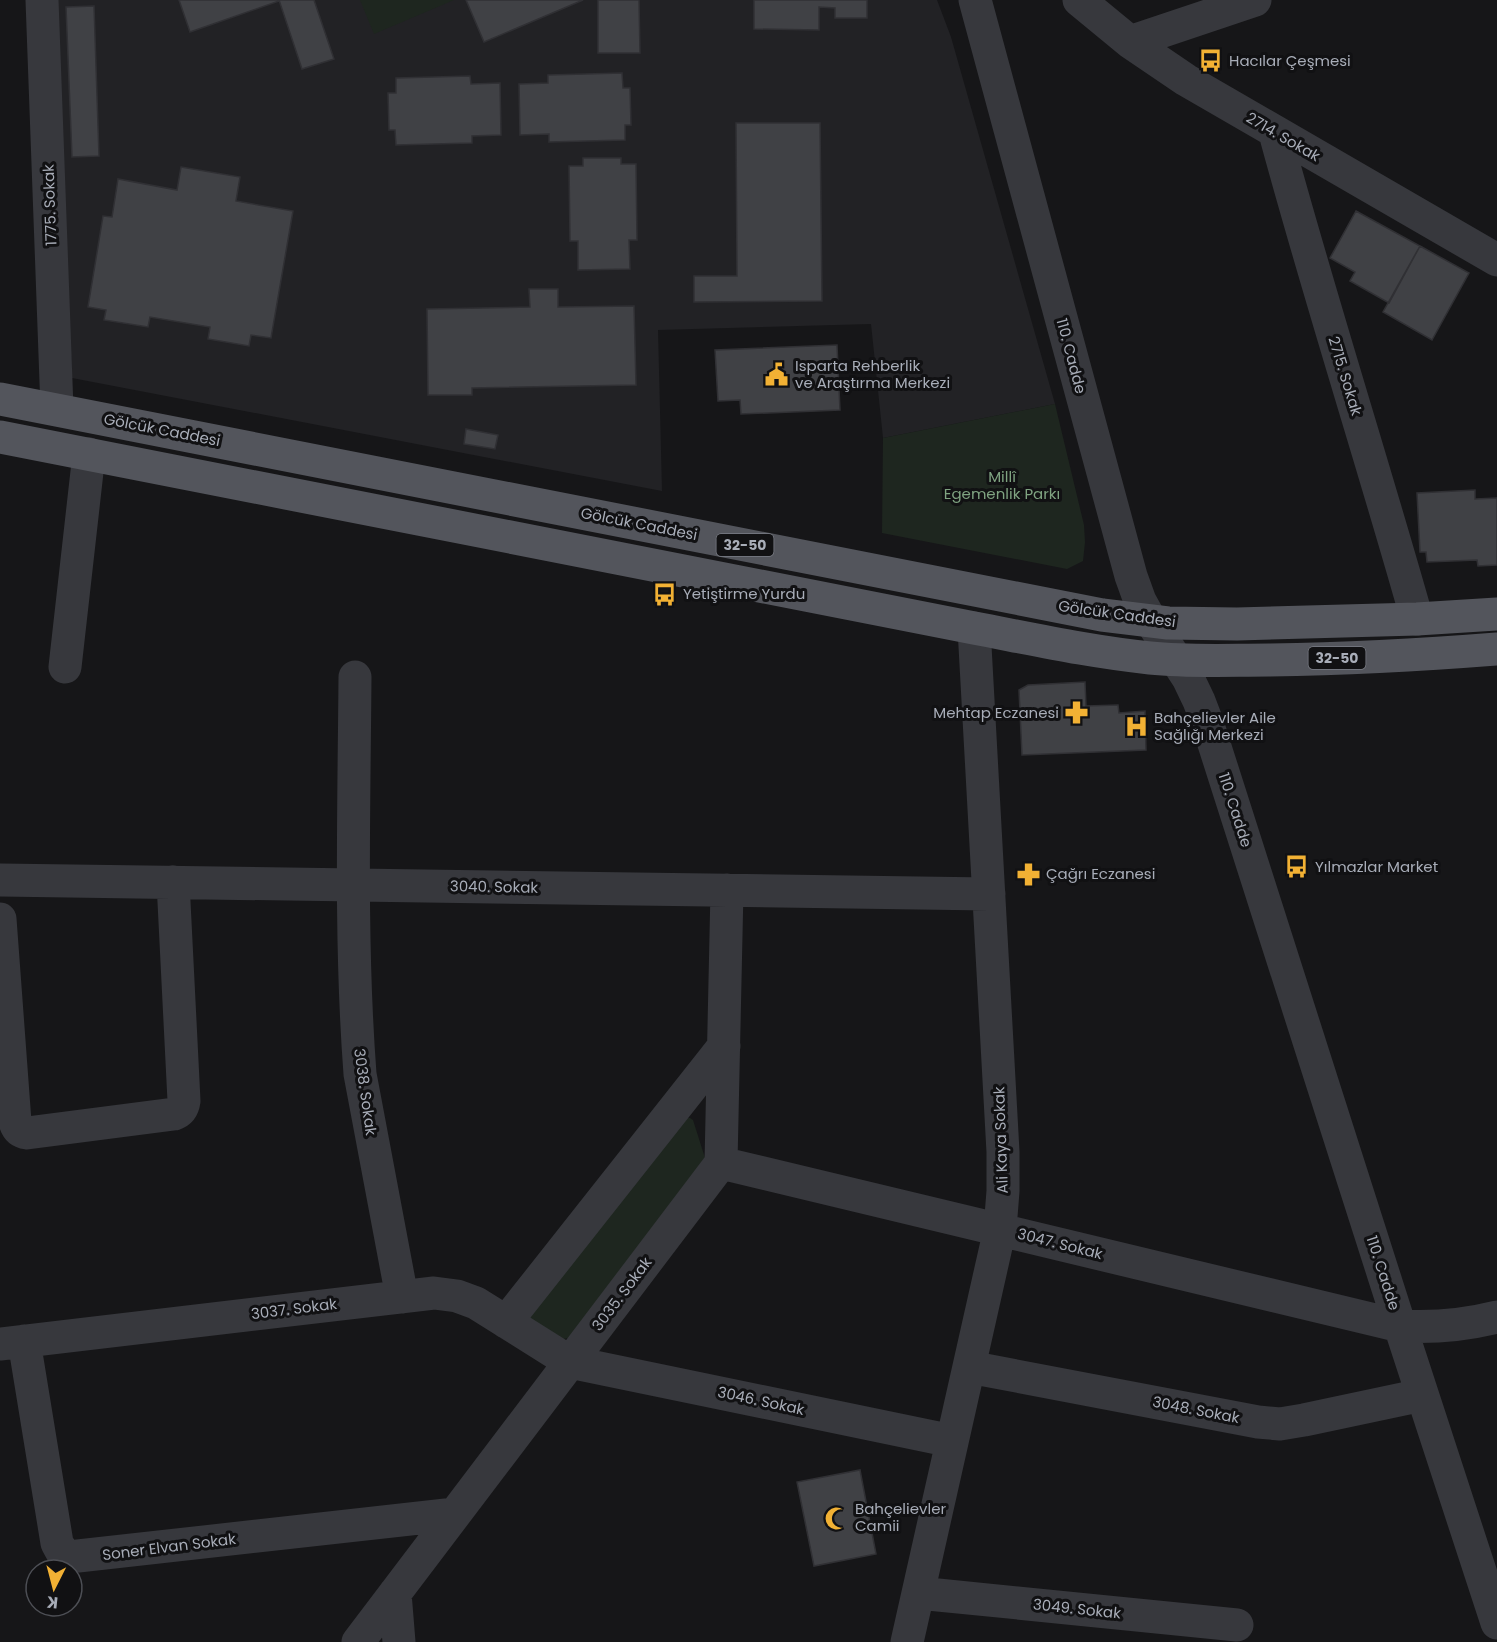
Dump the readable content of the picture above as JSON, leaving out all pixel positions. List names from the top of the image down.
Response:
{
  "streets": {
    "main road": ["Gölcük Caddesi", "32-50"],
    "street": [
      "2714. Sokak",
      "1775. Sokak",
      "110. Cadde",
      "2715. Sokak",
      "3040. Sokak",
      "3038. Sokak",
      "Ali Kaya Sokak",
      "3047. Sokak",
      "3035. Sokak",
      "3037. Sokak",
      "3046. Sokak",
      "3048. Sokak",
      "Soner Elvan Sokak",
      "3049. Sokak"
    ]
  },
  "crossings": [
    ["2714. Sokak", "2715. Sokak"],
    ["1775. Sokak", "Gölcük Caddesi"],
    ["110. Cadde", "Gölcük Caddesi"],
    ["110. Cadde", "32-50"],
    ["110. Cadde", "3047. Sokak"],
    ["110. Cadde", "3048. Sokak"],
    ["2715. Sokak", "Gölcük Caddesi"],
    ["32-50", "Ali Kaya Sokak"],
    ["3040. Sokak", "3038. Sokak"],
    ["3040. Sokak", "Ali Kaya Sokak"],
    ["3038. Sokak", "3037. Sokak"],
    ["Ali Kaya Sokak", "3047. Sokak"],
    ["Ali Kaya Sokak", "3046. Sokak"],
    ["Ali Kaya Sokak", "3048. Sokak"],
    ["Ali Kaya Sokak", "3049. Sokak"],
    ["3047. Sokak", "3035. Sokak"],
    ["3035. Sokak", "3037. Sokak"],
    ["3035. Sokak", "3046. Sokak"],
    ["3035. Sokak", "Soner Elvan Sokak"],
    ["3037. Sokak", "3046. Sokak"],
    ["3037. Sokak", "Soner Elvan Sokak"]
  ],
  "parks": ["Millî Egemenlik Parkı"],
  "places": {
    "bus stop": ["Hacılar Çeşmesi", "Yetiştirme Yurdu", "Yılmazlar Market"],
    "public building": ["Isparta Rehberlik ve Araştırma Merkezi"],
    "pharmacy": ["Mehtap Eczanesi", "Çağrı Eczanesi"],
    "hospital": ["Bahçelievler Aile Sağlığı Merkezi"],
    "mosque": ["Bahçelievler Camii"]
  },
  "north": "bottom"
}
